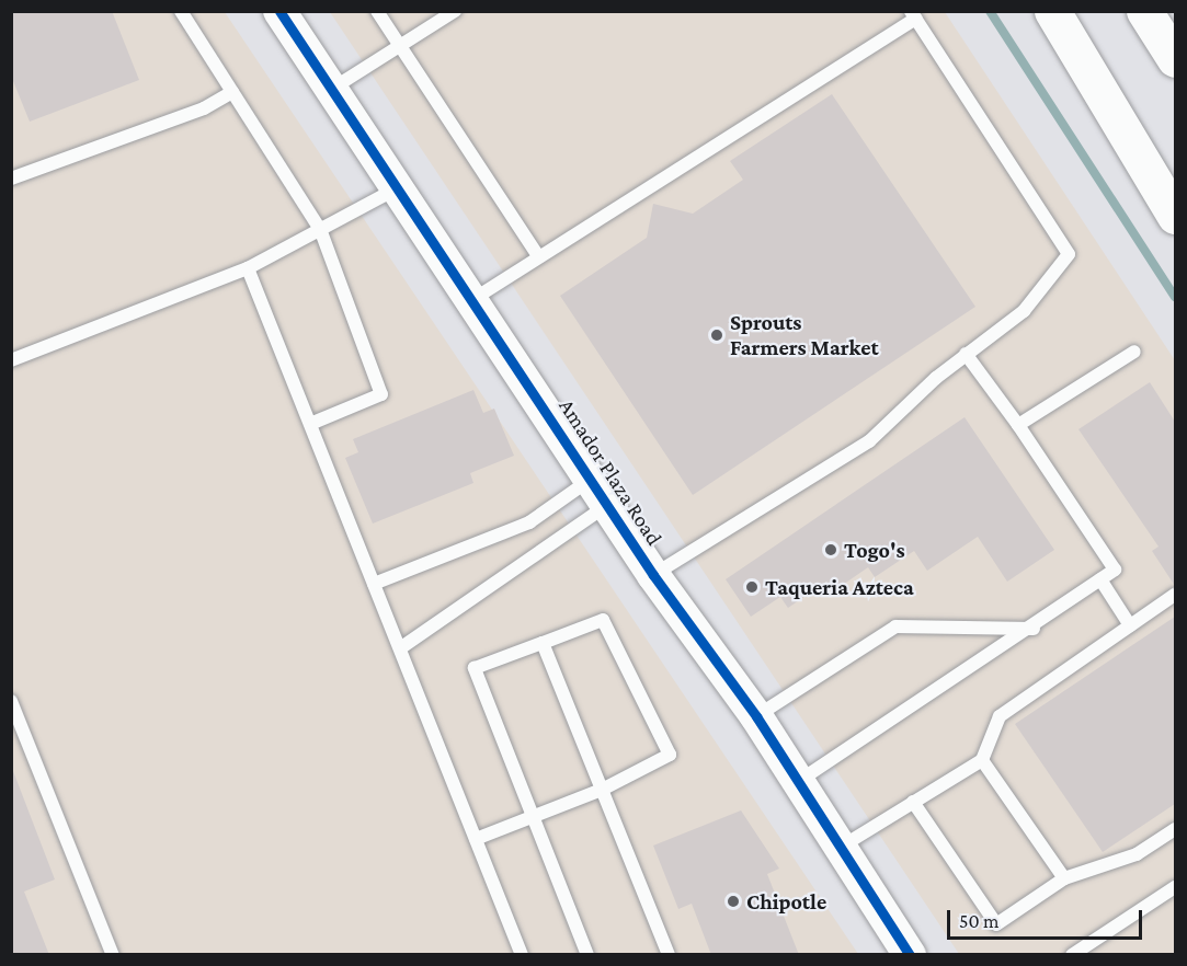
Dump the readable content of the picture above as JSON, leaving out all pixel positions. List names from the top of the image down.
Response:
{
  "streets": {
    "street": ["Amador Plaza Road"]
  },
  "places": [
    "Sprouts Farmers Market",
    "Togo's",
    "Taqueria Azteca",
    "Chipotle"
  ],
  "scale_bar": "50 m"
}
